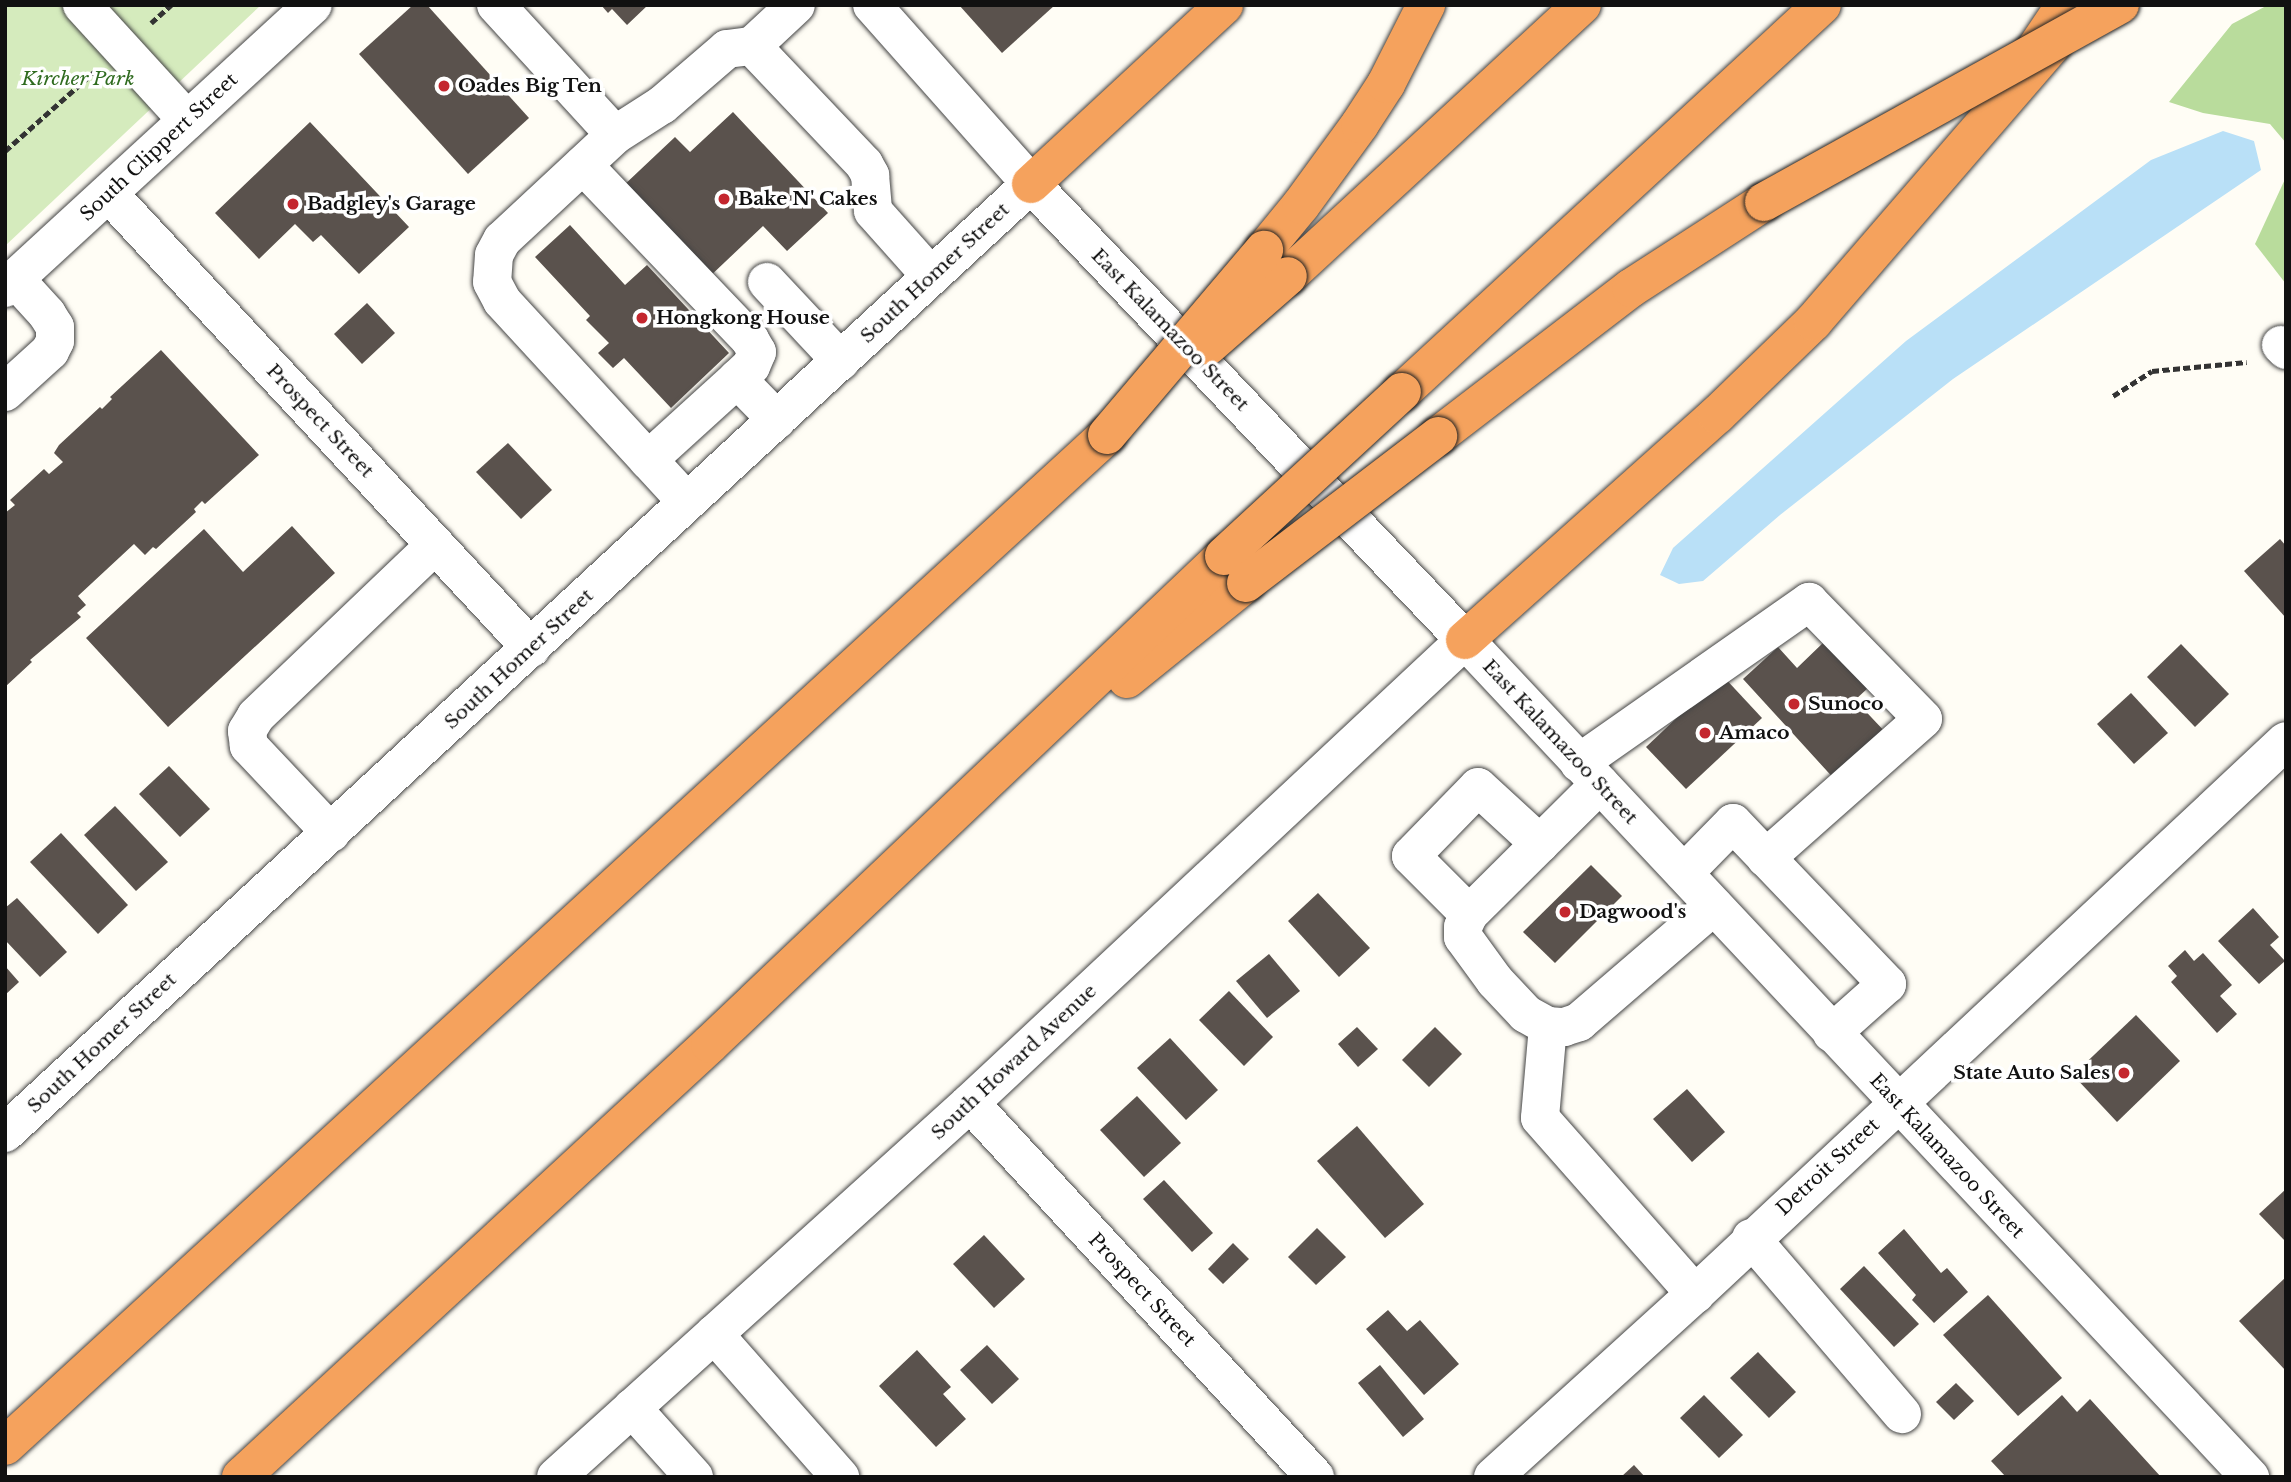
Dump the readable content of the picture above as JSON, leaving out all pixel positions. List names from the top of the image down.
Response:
{
  "streets": {
    "street": [
      "South Clippert Street",
      "South Homer Street",
      "East Kalamazoo Street",
      "Prospect Street",
      "South Howard Avenue",
      "Detroit Street"
    ]
  },
  "crossings": [
    ["South Clippert Street", "Prospect Street"],
    ["South Homer Street", "East Kalamazoo Street"],
    ["South Homer Street", "Prospect Street"],
    ["East Kalamazoo Street", "South Howard Avenue"],
    ["East Kalamazoo Street", "Detroit Street"],
    ["Prospect Street", "South Howard Avenue"]
  ],
  "parks": ["Kircher Park"],
  "places": [
    "Oades Big Ten",
    "Bake N' Cakes",
    "Badgley's Garage",
    "Hongkong House",
    "Sunoco",
    "Amaco",
    "Dagwood's",
    "State Auto Sales"
  ]
}
